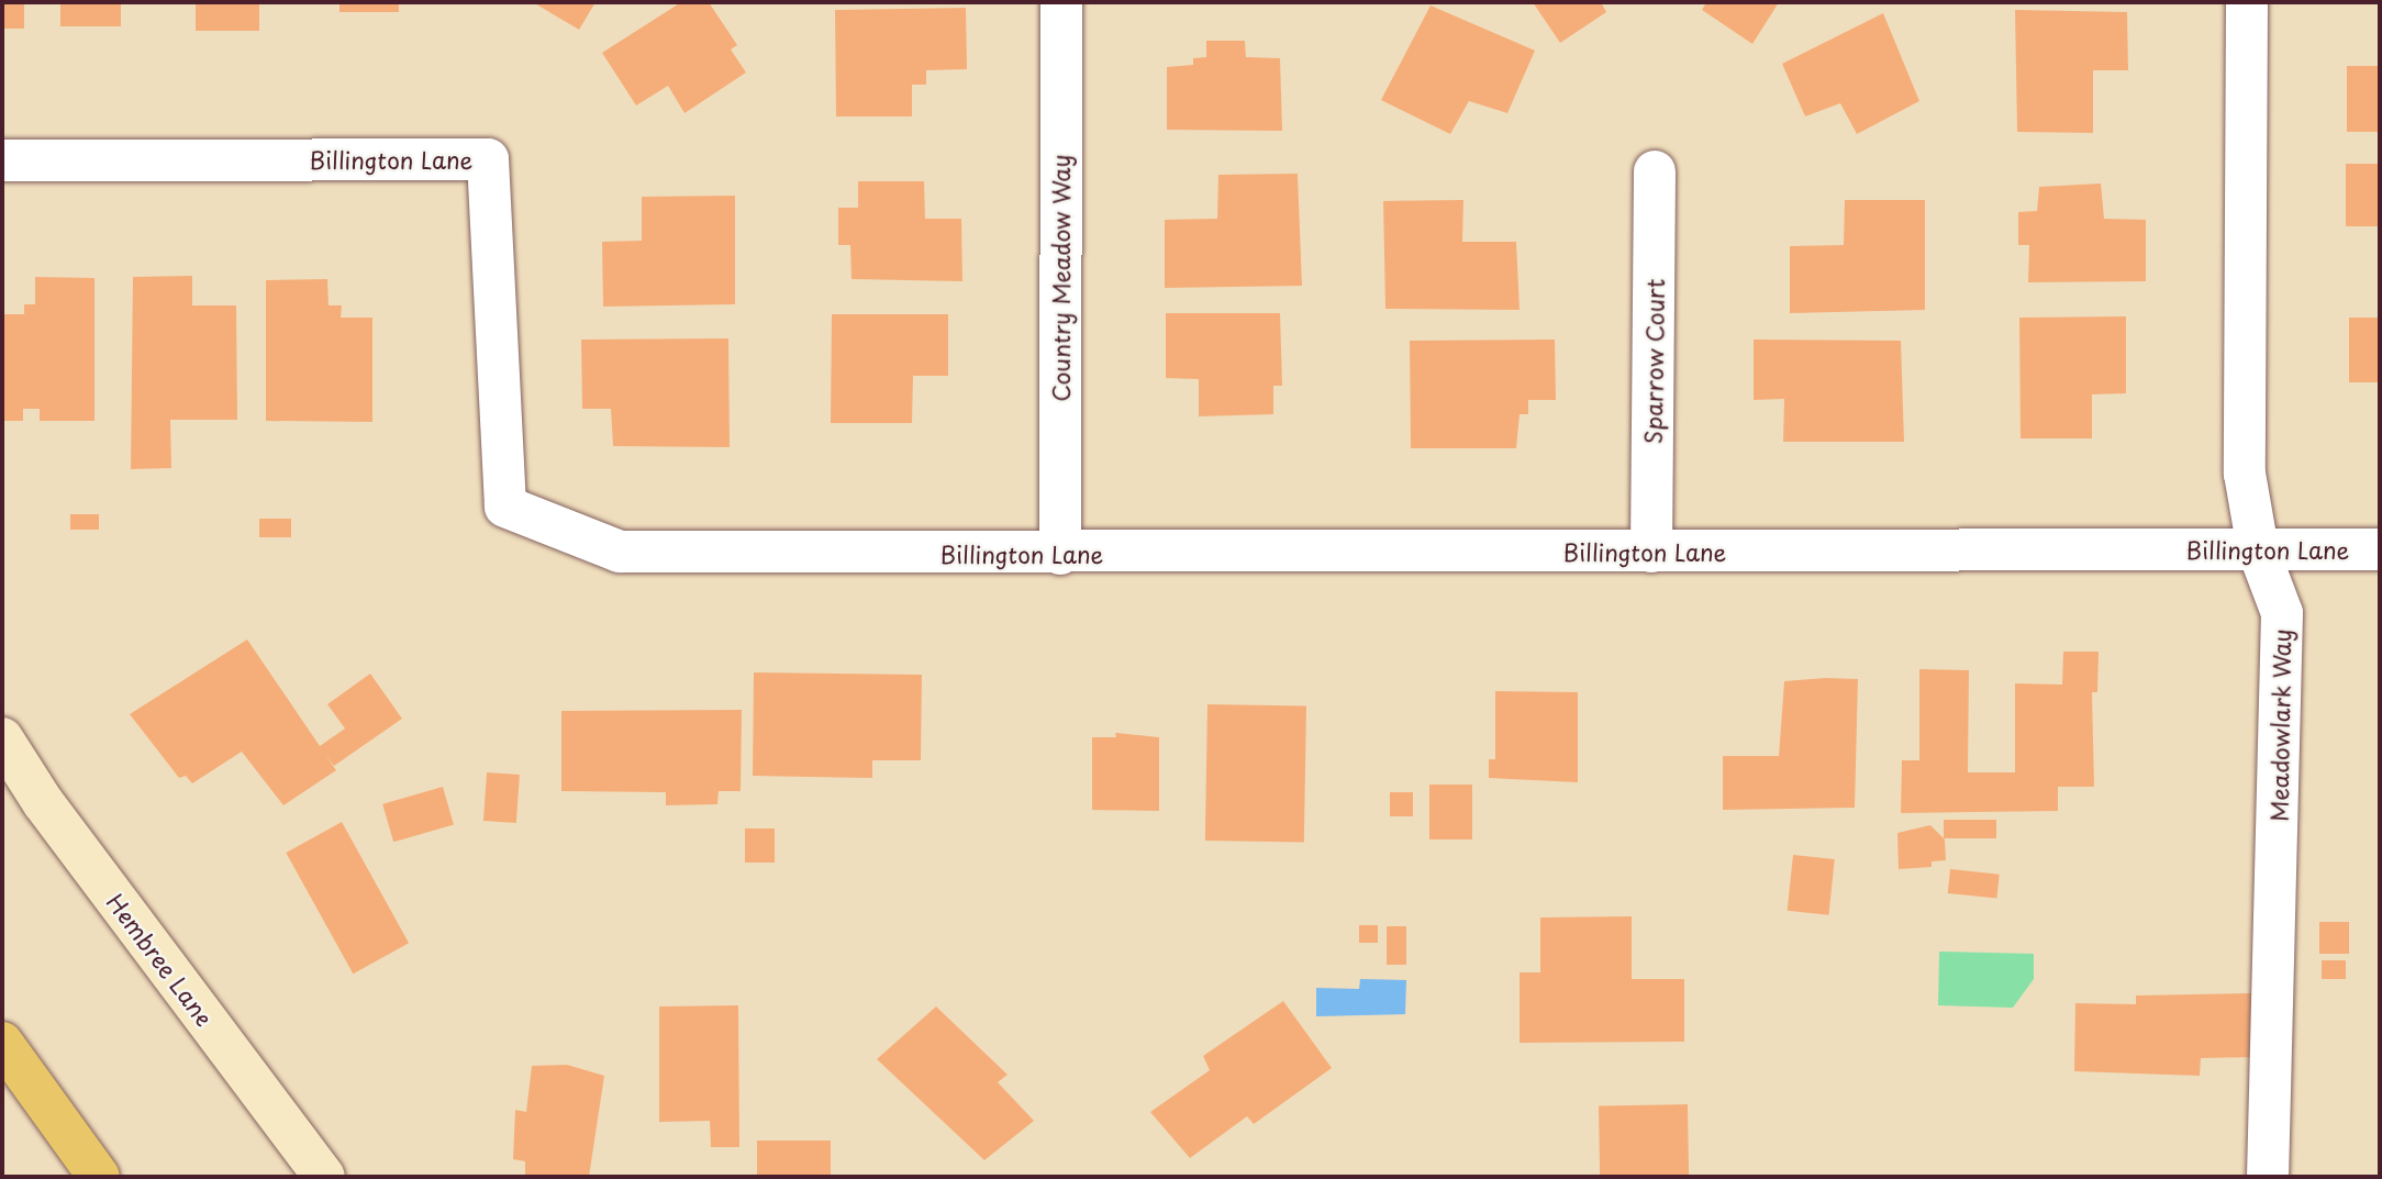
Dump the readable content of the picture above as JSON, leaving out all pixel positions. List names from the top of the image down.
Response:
{
  "streets": {
    "street": [
      "Billington Lane",
      "Country Meadow Way",
      "Sparrow Court",
      "Meadowlark Way",
      "Hembree Lane"
    ]
  },
  "crossings": [
    ["Billington Lane", "Country Meadow Way"],
    ["Billington Lane", "Sparrow Court"],
    ["Billington Lane", "Meadowlark Way"]
  ]
}
